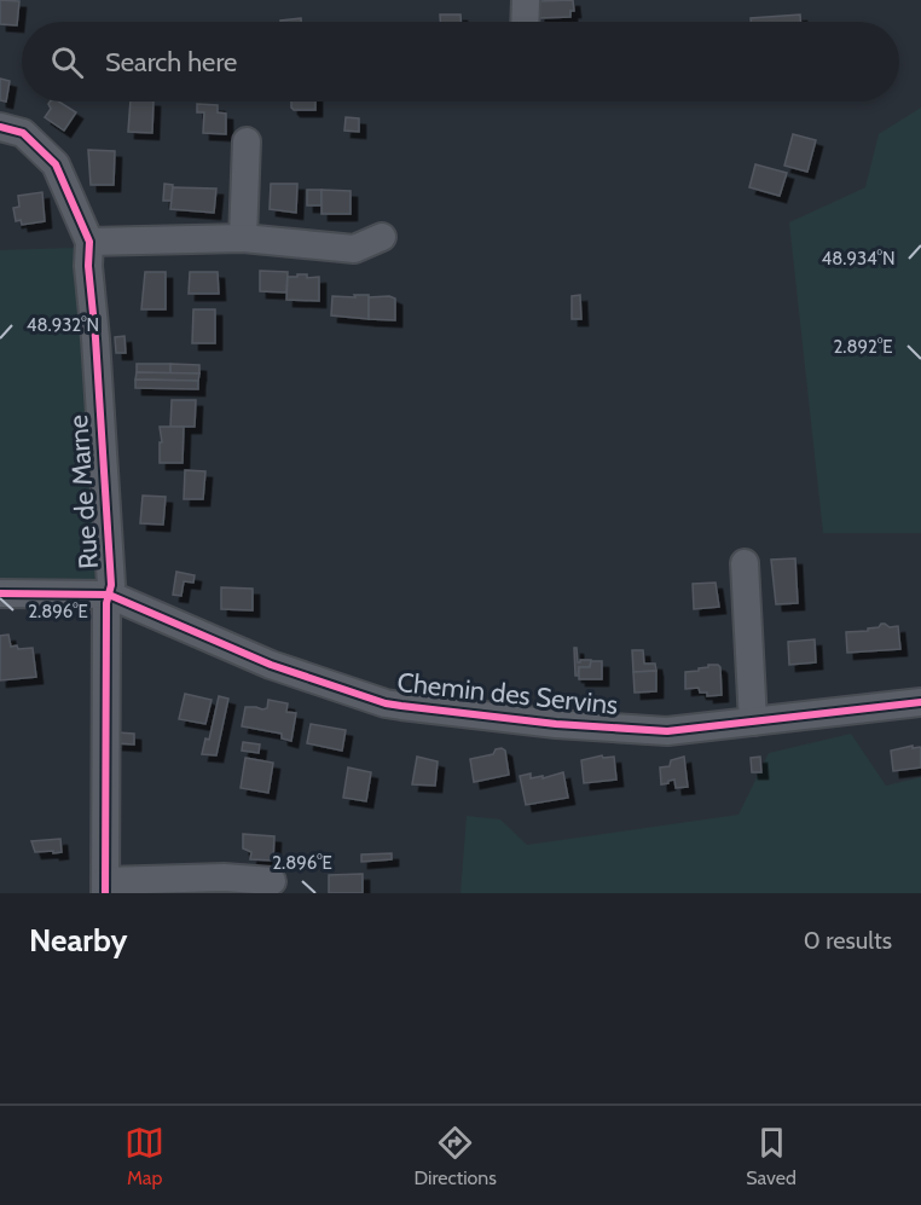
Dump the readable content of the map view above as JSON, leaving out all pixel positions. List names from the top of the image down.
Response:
{
  "streets": {
    "street": ["Rue de Marne", "Chemin des Servins"]
  },
  "crossings": [
    ["Rue de Marne", "Chemin des Servins"]
  ],
  "page": {
    "search": "Search here",
    "heading": ["Nearby", "0 results"],
    "nav": ["Map", "Directions", "Saved"]
  },
  "coordinates": [
    "48.934°N",
    "48.932°N",
    "2.892°E",
    "2.896°E"
  ]
}
